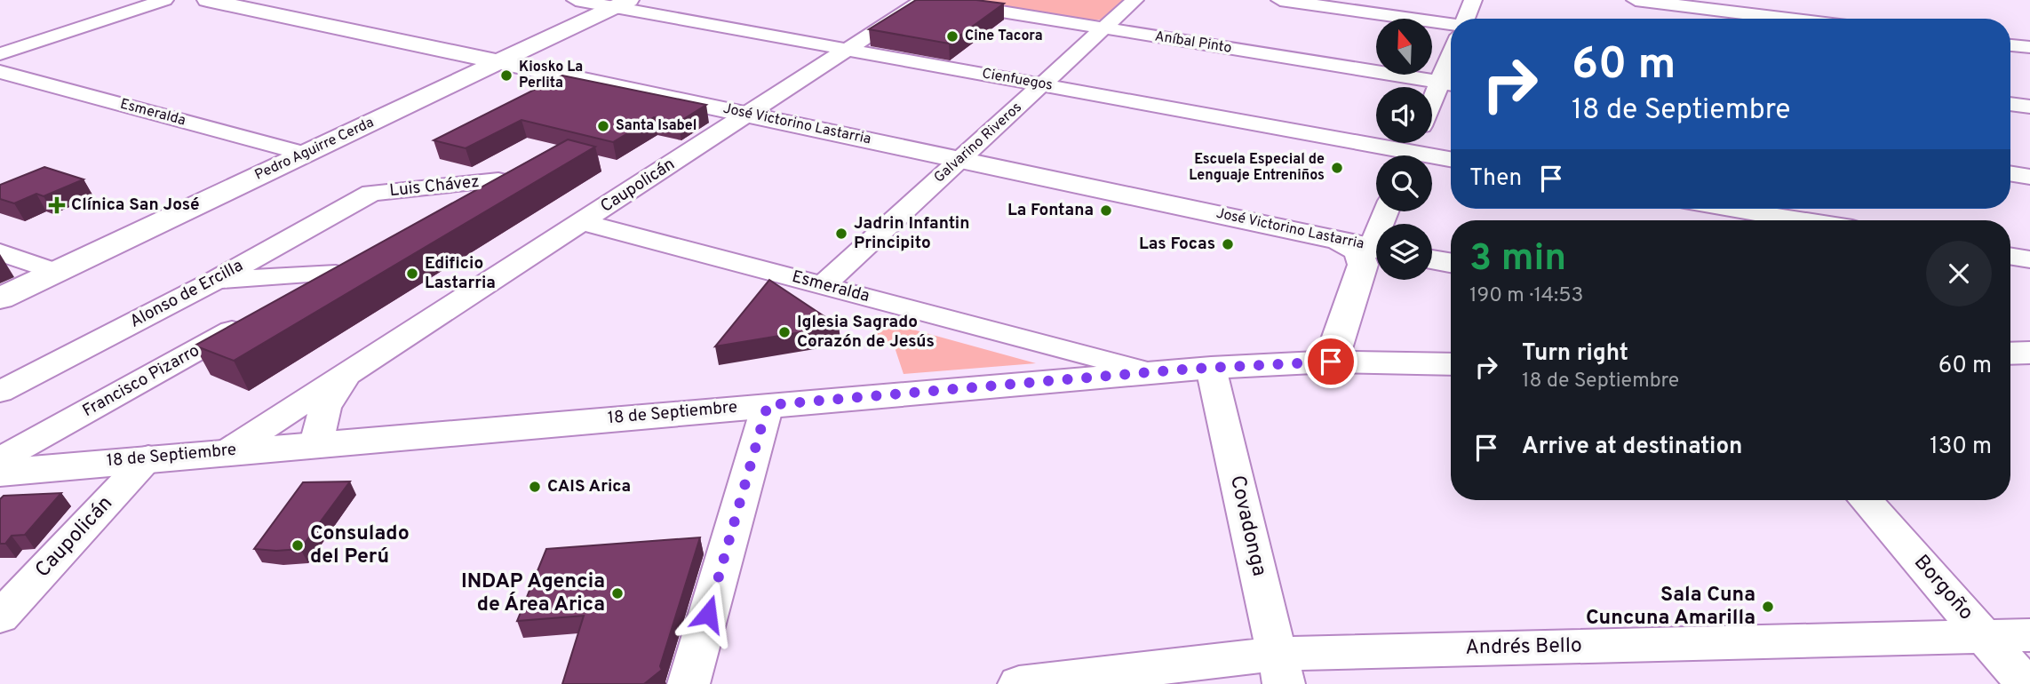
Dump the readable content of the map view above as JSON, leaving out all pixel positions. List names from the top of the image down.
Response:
{
  "streets": {
    "main road": ["José Victorino Lastarria", "Pedro Aguirre Cerda", "18 de Septiembre"],
    "street": [
      "Aníbal Pinto",
      "Cienfuegos",
      "Esmeralda",
      "Galvarino Riveros",
      "Caupolicán",
      "Luis Chávez",
      "Alonso de Ercilla",
      "Francisco Pizarro",
      "Covadonga",
      "Borgoño",
      "Andrés Bello"
    ]
  },
  "crossings": [
    ["Aníbal Pinto", "Galvarino Riveros"],
    ["Cienfuegos", "Galvarino Riveros"],
    ["Cienfuegos", "Pedro Aguirre Cerda"],
    ["Cienfuegos", "Caupolicán"],
    ["Esmeralda", "Galvarino Riveros"],
    ["Esmeralda", "Pedro Aguirre Cerda"],
    ["Esmeralda", "Caupolicán"],
    ["Esmeralda", "18 de Septiembre"],
    ["José Victorino Lastarria", "Galvarino Riveros"],
    ["José Victorino Lastarria", "Pedro Aguirre Cerda"],
    ["José Victorino Lastarria", "Caupolicán"],
    ["Caupolicán", "18 de Septiembre"],
    ["Luis Chávez", "Alonso de Ercilla"],
    ["Alonso de Ercilla", "Francisco Pizarro"],
    ["18 de Septiembre", "Covadonga"],
    ["Covadonga", "Andrés Bello"],
    ["Borgoño", "Andrés Bello"]
  ],
  "places": {
    "other": [
      "Cine Tacora",
      "Kiosko La Perlita",
      "Santa Isabel",
      "Escuela Especial de Lenguaje Entreniños",
      "La Fontana",
      "Jadrin Infantin Principito",
      "Las Focas",
      "Edificio Lastarria",
      "Iglesia Sagrado Corazón de Jesús",
      "CAIS Arica",
      "Consulado del Perú",
      "INDAP Agencia de Área Arica",
      "Sala Cuna Cuncuna Amarilla"
    ],
    "health": ["Clínica San José"]
  },
  "north": "top",
  "page": {
    "turn": ["60 m", "18 de Septiembre"],
    "then": "Then",
    "heading": ["3 min", "190 m · 14:53"],
    "list": [
      {
        "name": "Turn right",
        "note": "18 de Septiembre",
        "value": "60 m"
      },
      {
        "name": "Arrive at destination",
        "value": "130 m"
      }
    ]
  }
}
